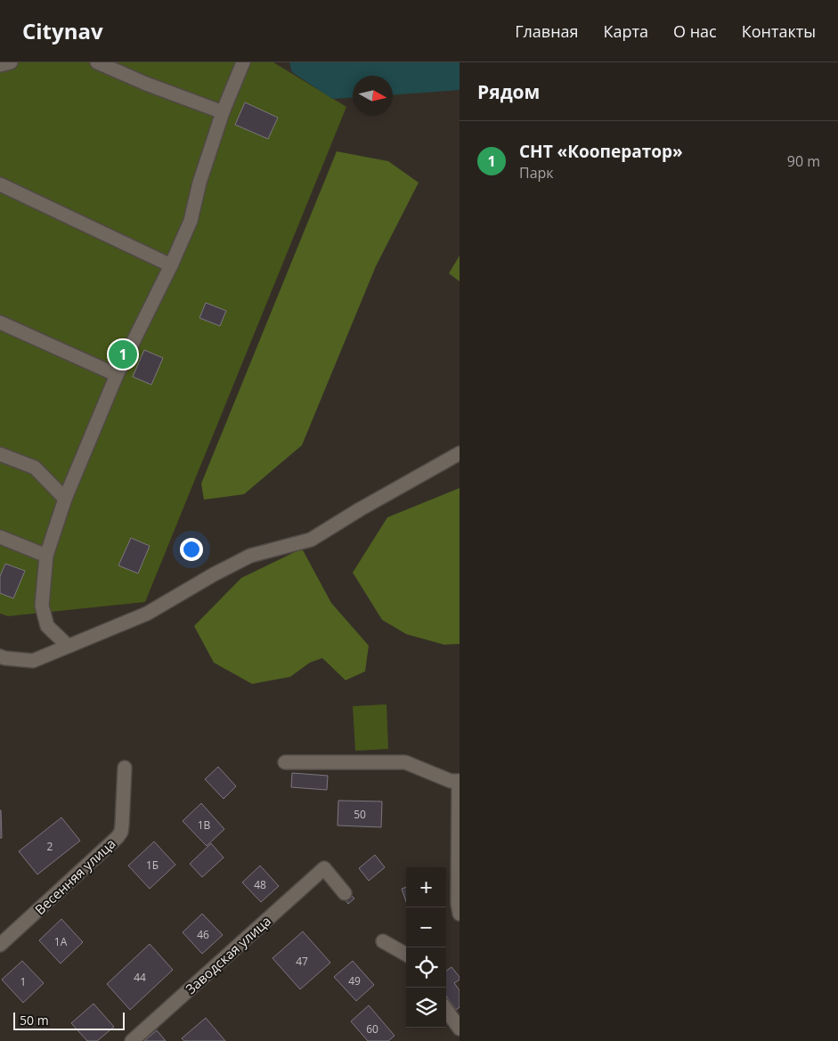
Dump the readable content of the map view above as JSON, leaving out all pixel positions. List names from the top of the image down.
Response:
{
  "streets": {
    "street": ["Весенняя улица", "Заводская улица"]
  },
  "house_numbers": [
    "50",
    "1В",
    "2",
    "1Б",
    "48",
    "46",
    "1А",
    "47",
    "44",
    "49",
    "1",
    "60"
  ],
  "scale_bar": "50 m",
  "north": "right",
  "page": {
    "header": "Citynav",
    "nav": [
      "Главная",
      "Карта",
      "О нас",
      "Контакты"
    ],
    "heading": "Рядом",
    "list": [
      {
        "mark": "1",
        "name": "СНТ «Кооператор»",
        "note": "Парк",
        "value": "90 m"
      }
    ],
    "pins": "1",
    "map_buttons": ["+", "−"],
    "scale": "50 m"
  }
}
